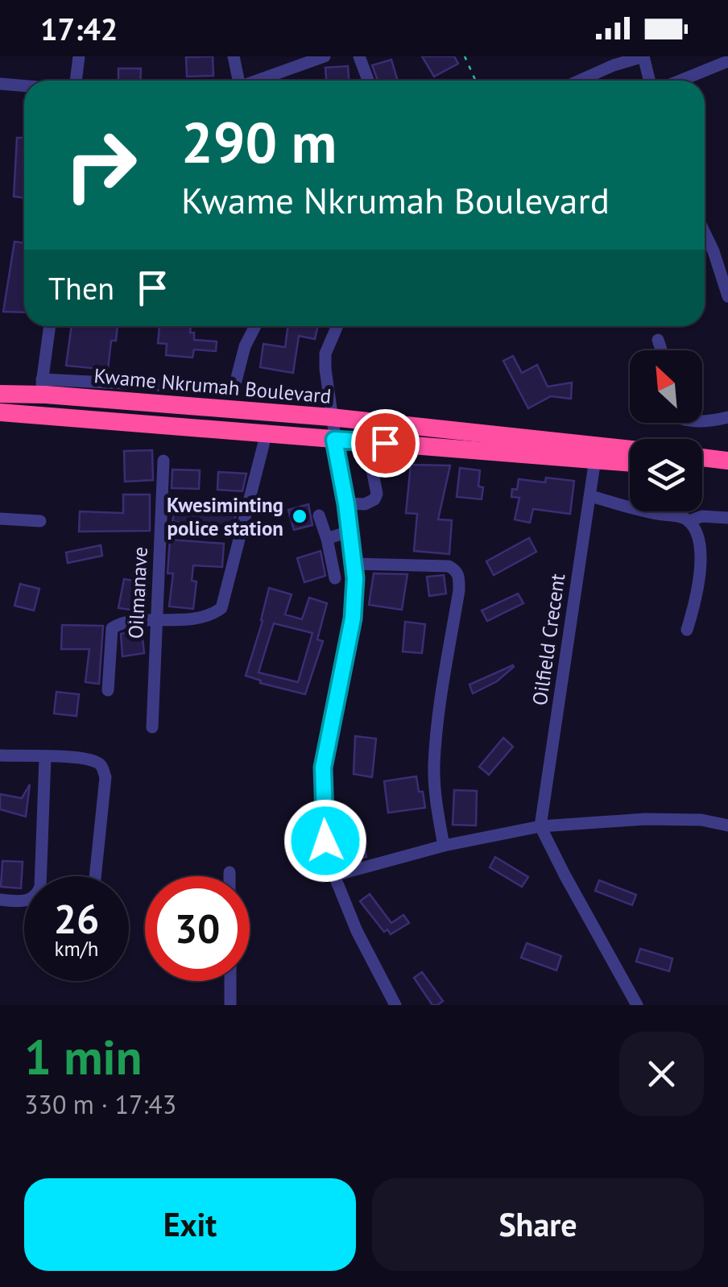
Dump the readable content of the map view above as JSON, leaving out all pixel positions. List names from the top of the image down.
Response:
{
  "streets": {
    "highway": ["Kwame Nkrumah Boulevard"],
    "street": ["Oilmanave", "Oilfield Crecent"]
  },
  "places": ["Kwesiminting police station"],
  "north": "top left",
  "page": {
    "status": "17:42",
    "turn": ["290 m", "Kwame Nkrumah Boulevard"],
    "then": "Then",
    "speed": "26 km/h",
    "limit": "30",
    "heading": ["1 min", "330 m · 17:43"],
    "buttons": ["Exit", "Share"]
  }
}
